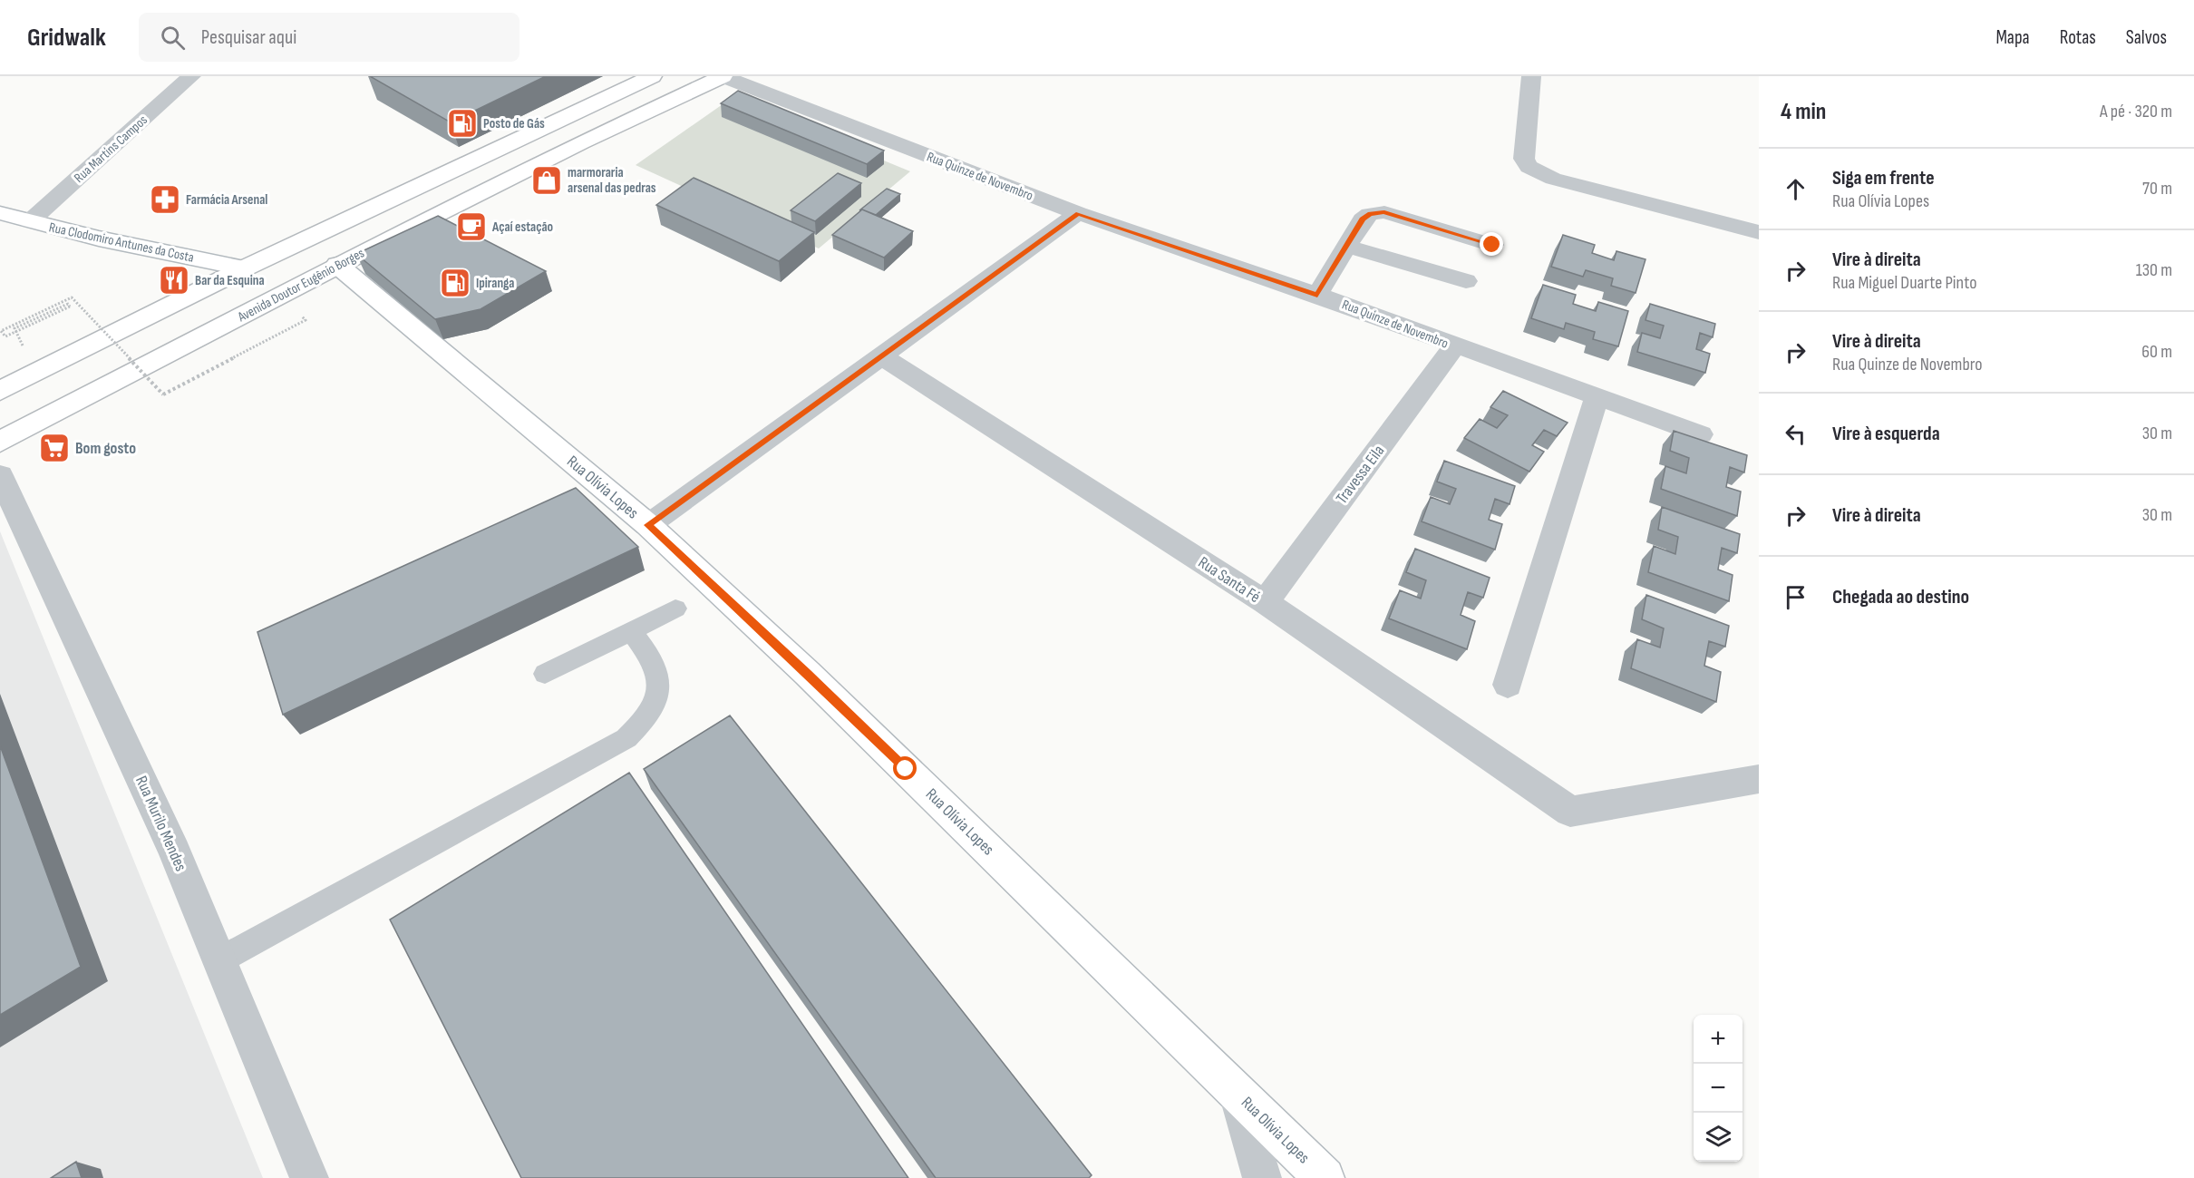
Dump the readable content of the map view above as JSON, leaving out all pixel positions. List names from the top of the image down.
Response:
{
  "streets": {
    "main road": ["Rua Clodomiro Antunes da Costa", "Avenida Doutor Eugênio Borges", "Rua Olívia Lopes"],
    "street": [
      "Rua Martins Campos",
      "Rua Quinze de Novembro",
      "Travessa Eila",
      "Rua Santa Fé",
      "Rua Murilo Mendes"
    ]
  },
  "crossings": [
    ["Rua Martins Campos", "Rua Clodomiro Antunes da Costa"],
    ["Rua Quinze de Novembro", "Avenida Doutor Eugênio Borges"],
    ["Rua Quinze de Novembro", "Travessa Eila"],
    ["Avenida Doutor Eugênio Borges", "Rua Olívia Lopes"],
    ["Travessa Eila", "Rua Santa Fé"]
  ],
  "places": {
    "fuel station": ["Posto de Gás", "Ipiranga"],
    "shop": ["marmoraria arsenal das pedras"],
    "pharmacy": ["Farmácia Arsenal"],
    "cafe": ["Açaí estação"],
    "restaurant": ["Bar da Esquina"],
    "supermarket": ["Bom gosto"]
  },
  "page": {
    "header": "Gridwalk",
    "search": "Pesquisar aqui",
    "nav": ["Mapa", "Rotas", "Salvos"],
    "heading": ["4 min", "A pé · 320 m"],
    "list": [
      ["Siga em frente", "Rua Olívia Lopes", "70 m"],
      ["Vire à direita", "Rua Miguel Duarte Pinto", "130 m"],
      ["Vire à direita", "Rua Quinze de Novembro", "60 m"],
      ["Vire à esquerda", "30 m"],
      ["Vire à direita", "30 m"],
      "Chegada ao destino"
    ],
    "map_buttons": ["+", "−"]
  }
}
